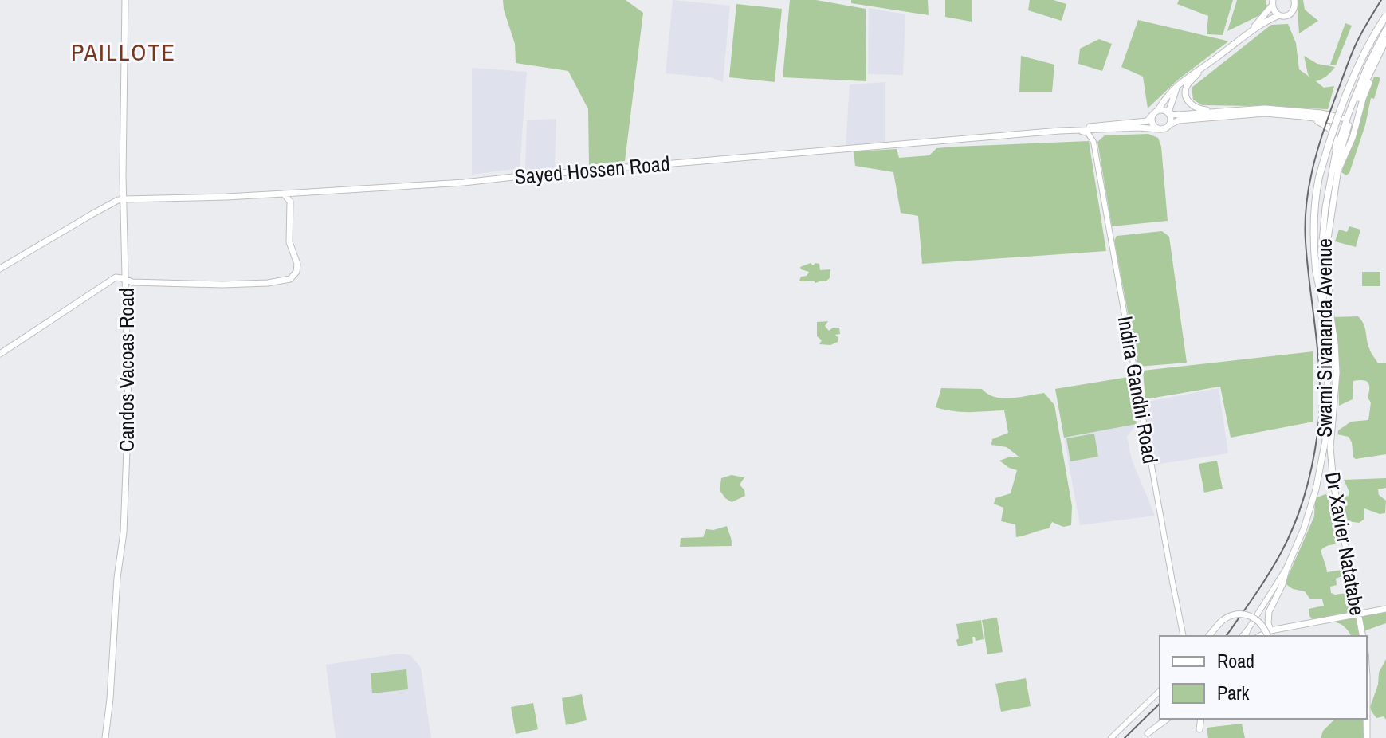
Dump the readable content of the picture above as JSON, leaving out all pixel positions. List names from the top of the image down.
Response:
{
  "streets": {
    "main road": [
      "Sayed Hossen Road",
      "Swami Sivananda Avenue",
      "Candos Vacoas Road",
      "Dr Xavier Natatabe"
    ],
    "street": ["Indira Gandhi Road"]
  },
  "crossings": [
    ["Sayed Hossen Road", "Candos Vacoas Road"],
    ["Swami Sivananda Avenue", "Dr Xavier Natatabe"]
  ],
  "districts": ["PAILLOTE"],
  "legend": ["Road", "Park"]
}
